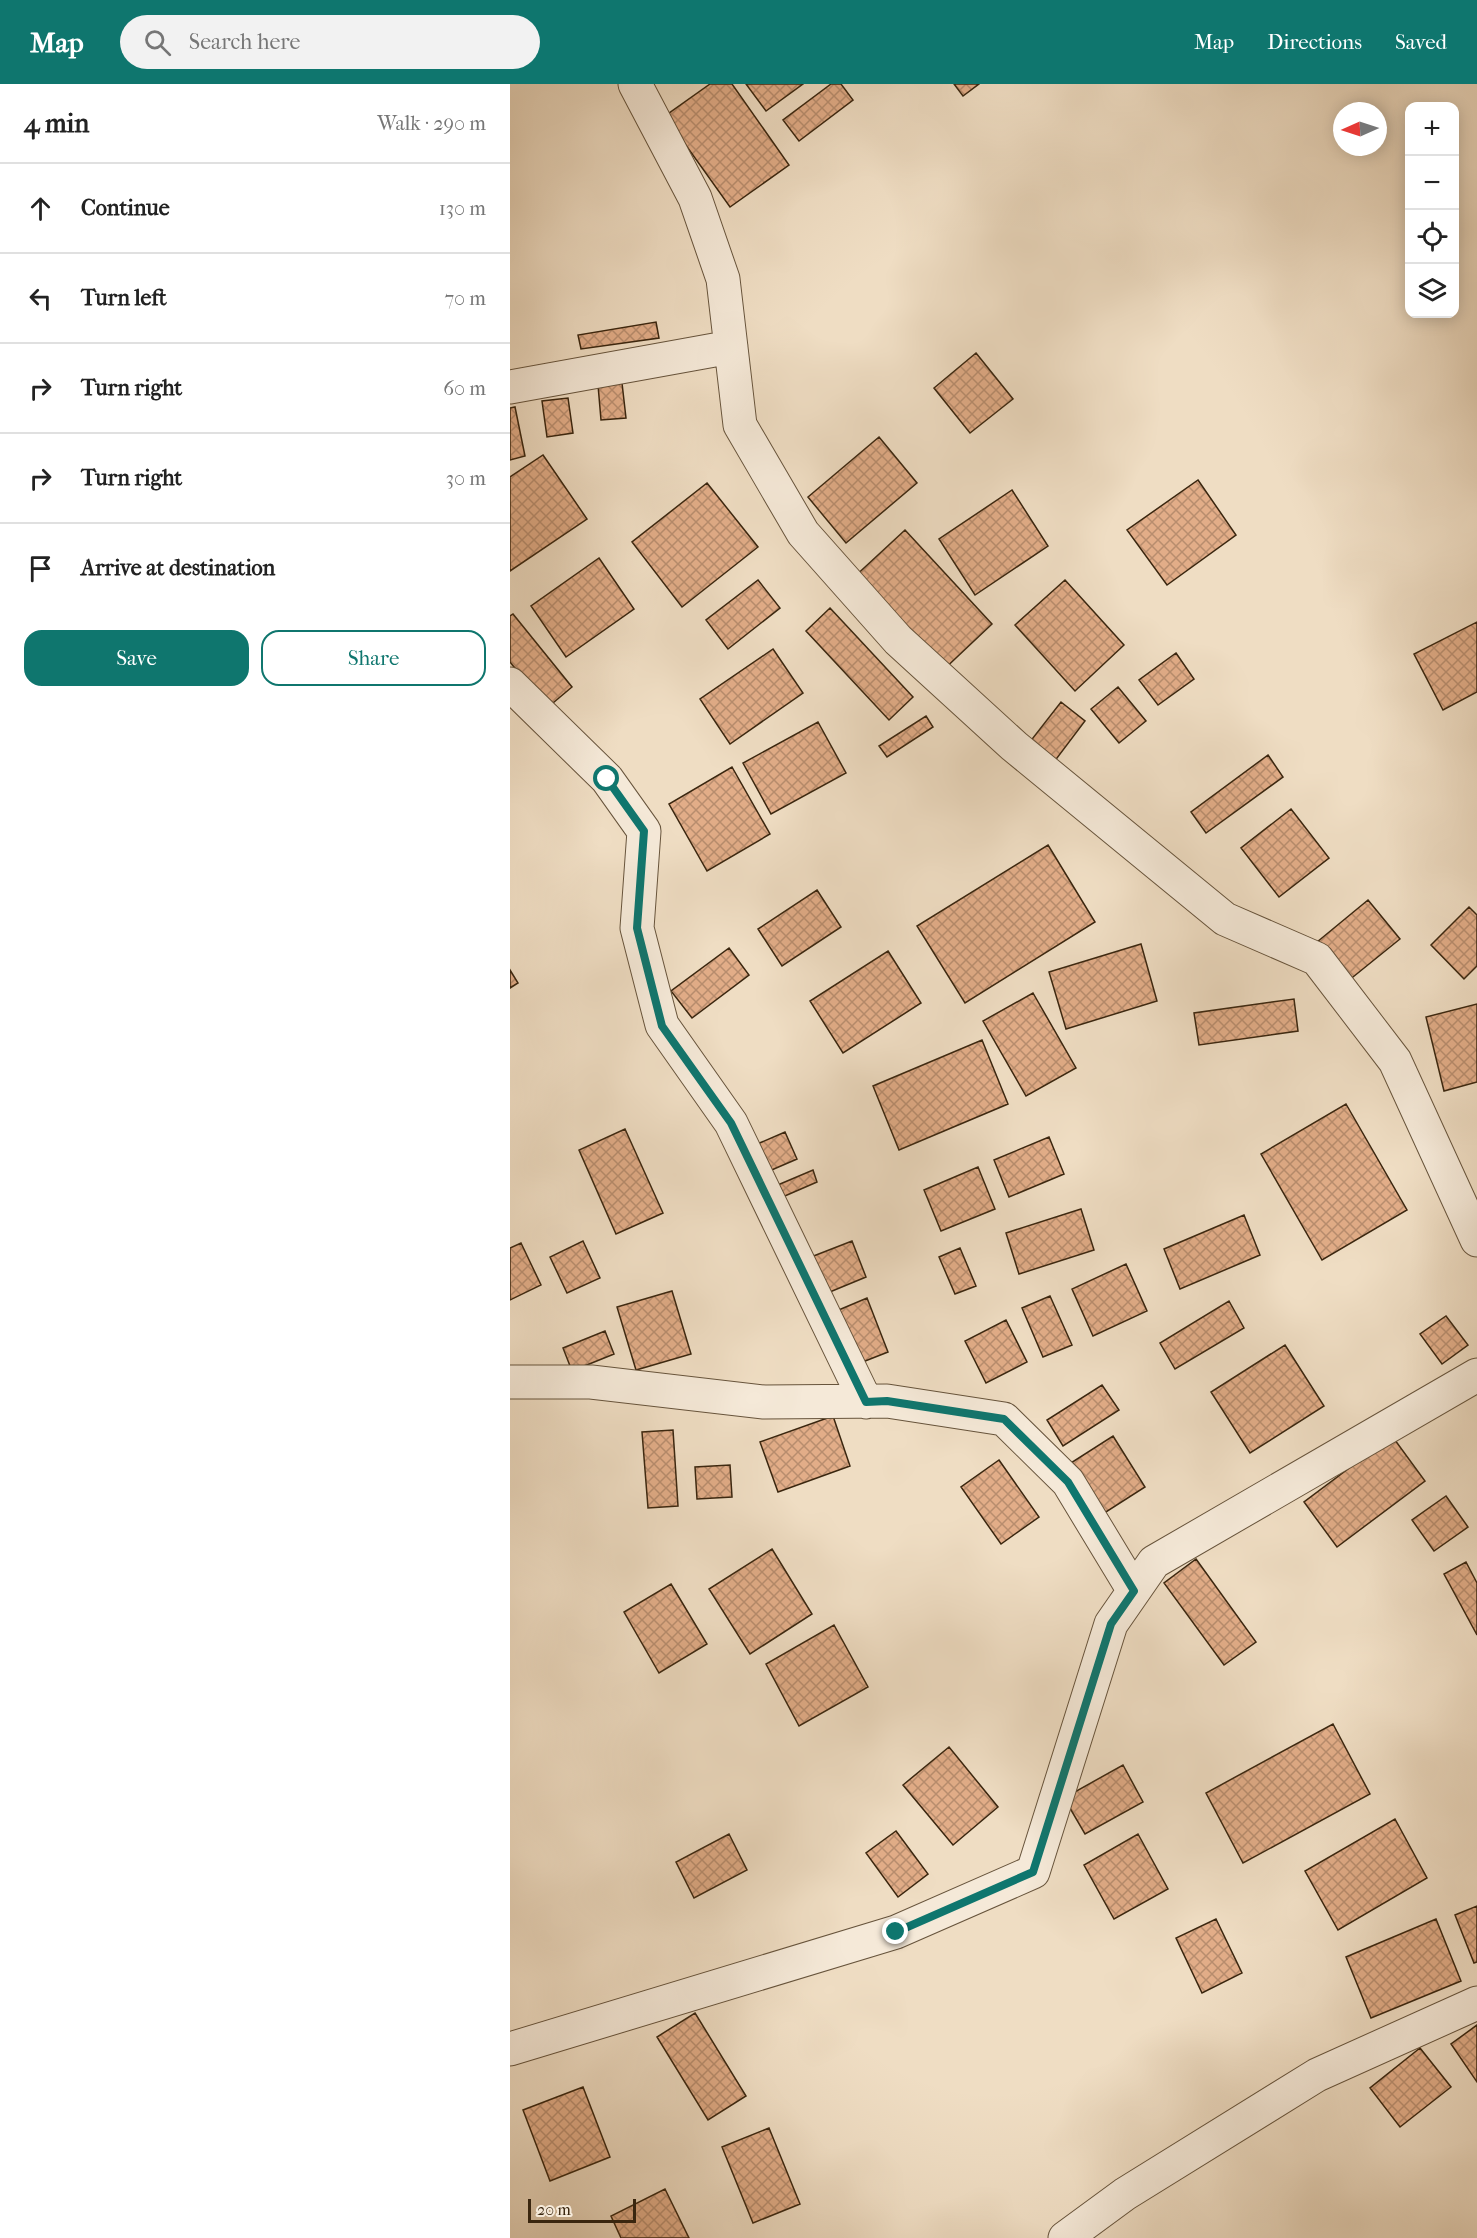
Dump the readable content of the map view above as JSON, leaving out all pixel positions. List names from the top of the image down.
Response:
{
  "scale_bar": "20 m",
  "north": "left",
  "page": {
    "header": "Map",
    "search": "Search here",
    "nav": ["Map", "Directions", "Saved"],
    "heading": ["4 min", "Walk · 290 m"],
    "map_buttons": ["+", "−"],
    "list": [
      ["Continue", "130 m"],
      ["Turn left", "70 m"],
      ["Turn right", "60 m"],
      ["Turn right", "30 m"],
      "Arrive at destination"
    ],
    "buttons": ["Save", "Share"],
    "scale": "20 m"
  }
}
